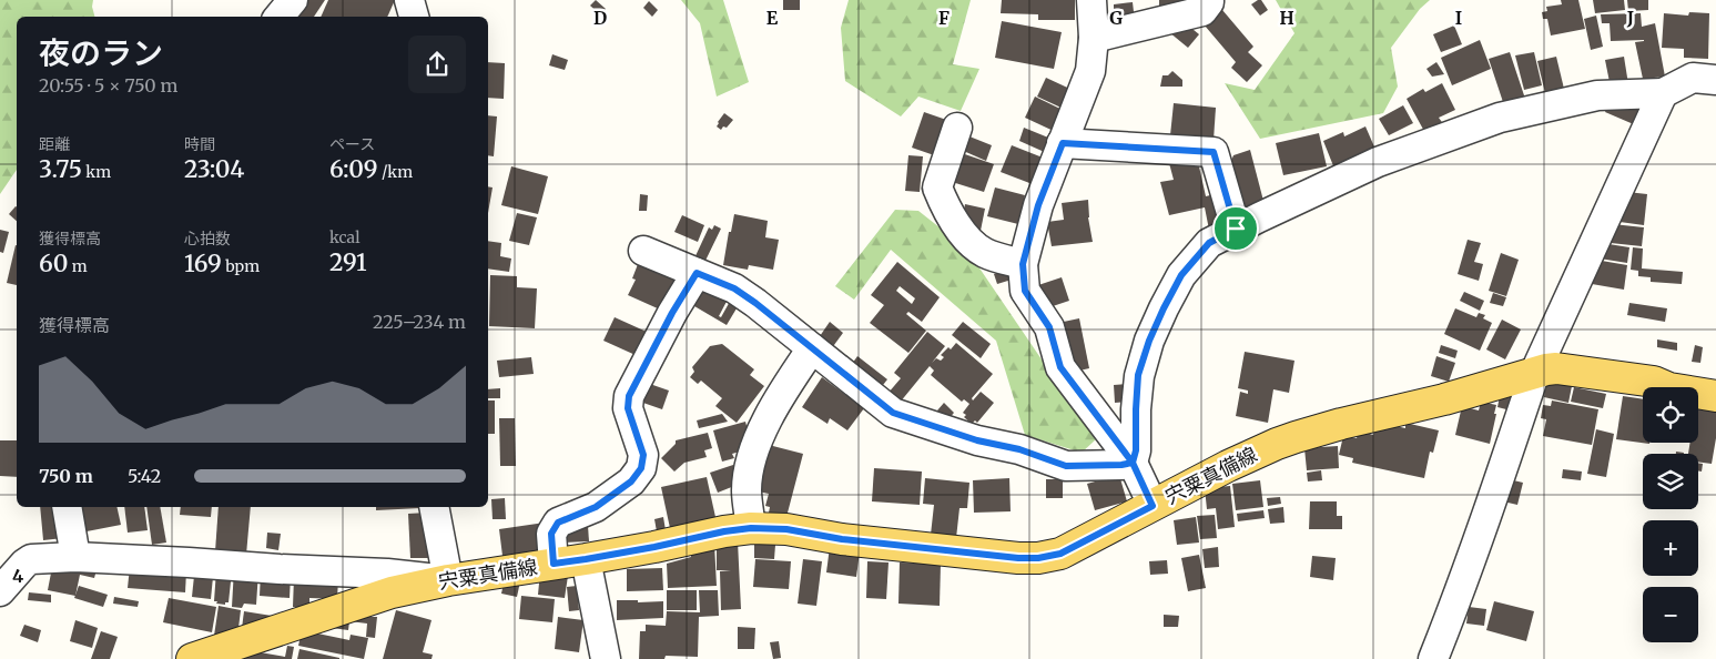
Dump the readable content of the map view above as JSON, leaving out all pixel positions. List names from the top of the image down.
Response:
{
  "streets": {
    "main road": ["宍粟真備線"]
  },
  "page": {
    "heading": ["夜のラン", "20:55 · 5 × 750 m"],
    "stats": [
      ["距離", "3.75 km"],
      ["時間", "23:04"],
      ["ペース", "6:09 /km"],
      ["獲得標高", "60 m"],
      ["心拍数", "169 bpm"],
      ["kcal", "291"]
    ],
    "chart": ["獲得標高", "225–234 m"],
    "map_buttons": ["+", "−"],
    "list": [
      {
        "name": "750 m",
        "note": "5:42"
      }
    ]
  },
  "grid": {
    "columns": [
      "D",
      "E",
      "F",
      "G",
      "H",
      "I",
      "J"
    ],
    "rows": ["4"]
  }
}
